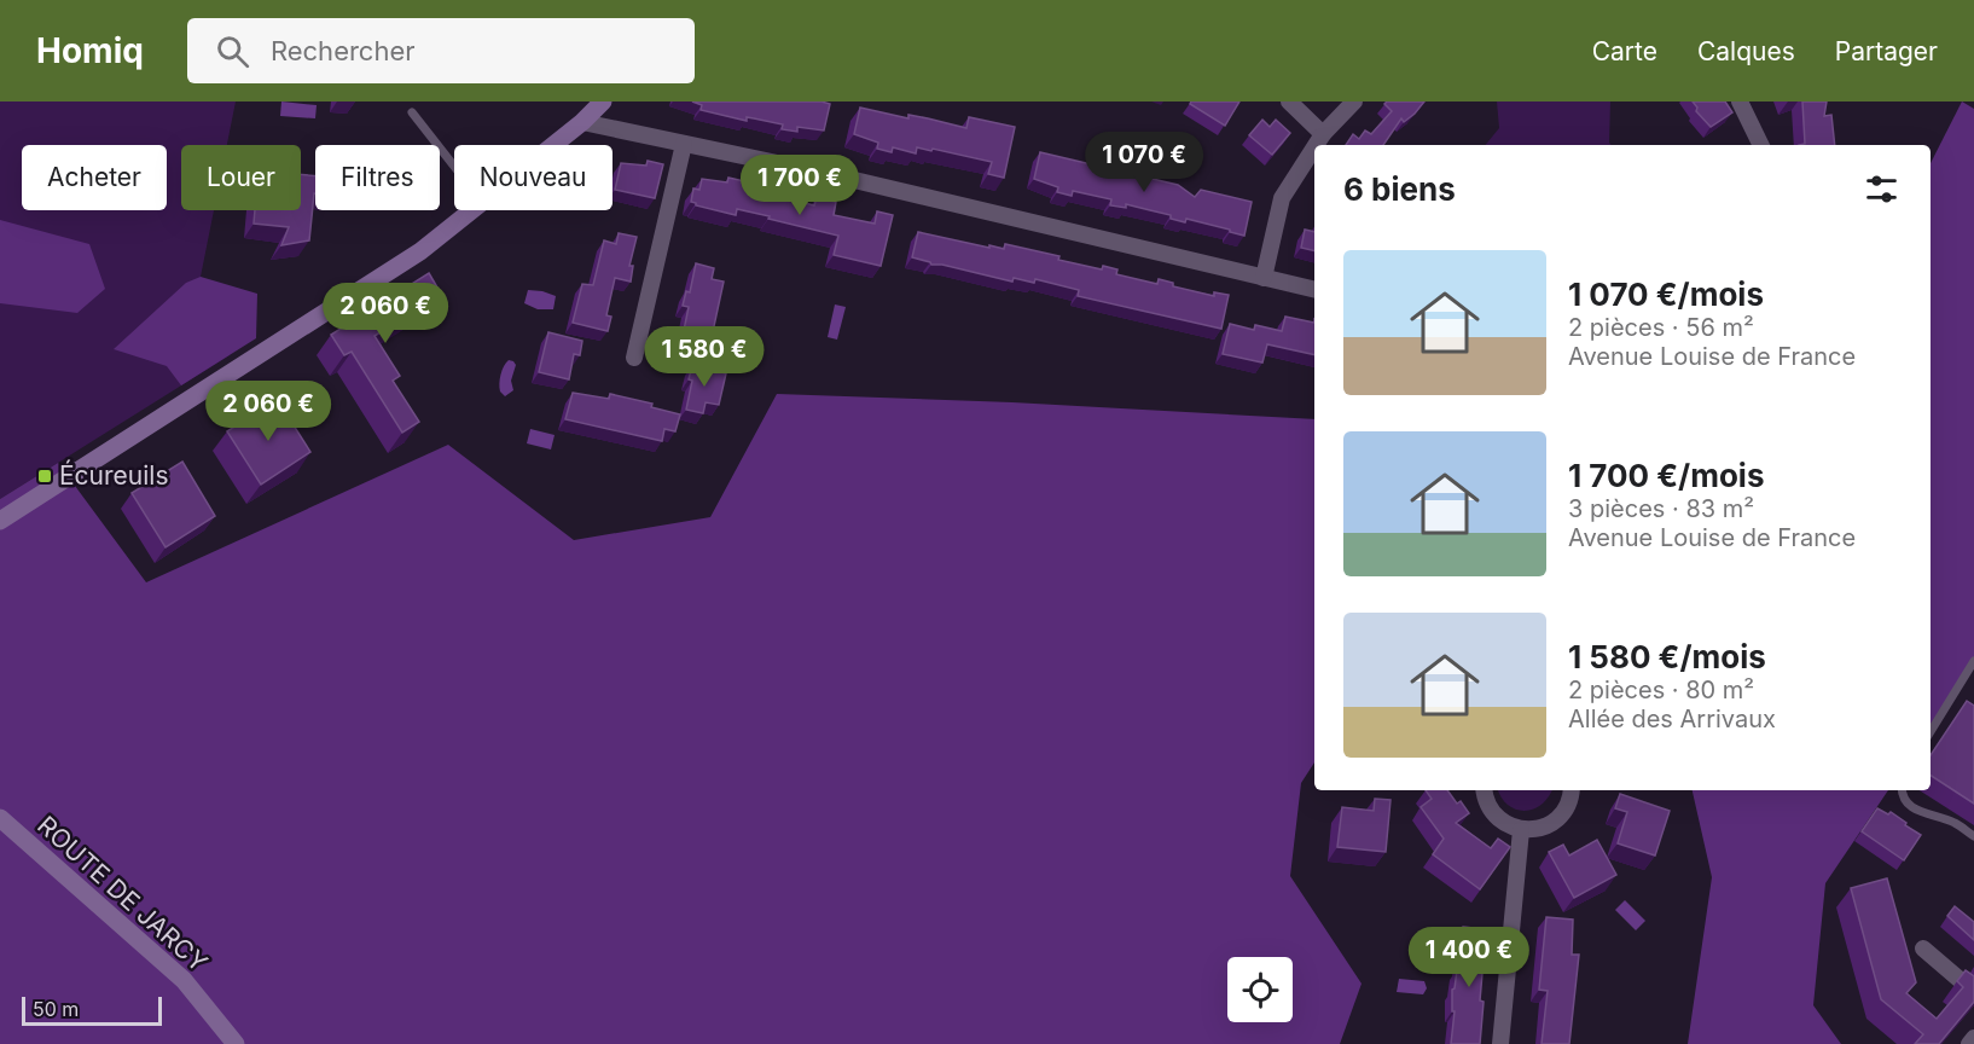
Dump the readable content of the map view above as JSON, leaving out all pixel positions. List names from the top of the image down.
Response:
{
  "streets": {
    "street": ["ROUTE DE JARCY"]
  },
  "places": {
    "transit": ["Écureuils"]
  },
  "scale_bar": "50 m",
  "page": {
    "header": "Homiq",
    "search": "Rechercher",
    "nav": ["Carte", "Calques", "Partager"],
    "price": [
      "1 070 €",
      "1 700 €",
      "2 060 €",
      "1 580 €",
      "2 060 €",
      "1 400 €"
    ],
    "chip": [
      "Acheter",
      "Louer",
      "Filtres",
      "Nouveau"
    ],
    "heading": "6 biens",
    "list": [
      {
        "name": "1 070 €/mois",
        "note": "2 pièces · 56 m² · Avenue Louise de France"
      },
      {
        "name": "1 700 €/mois",
        "note": "3 pièces · 83 m² · Avenue Louise de France"
      },
      {
        "name": "1 580 €/mois",
        "note": "2 pièces · 80 m² · Allée des Arrivaux"
      }
    ],
    "scale": "50 m"
  }
}
